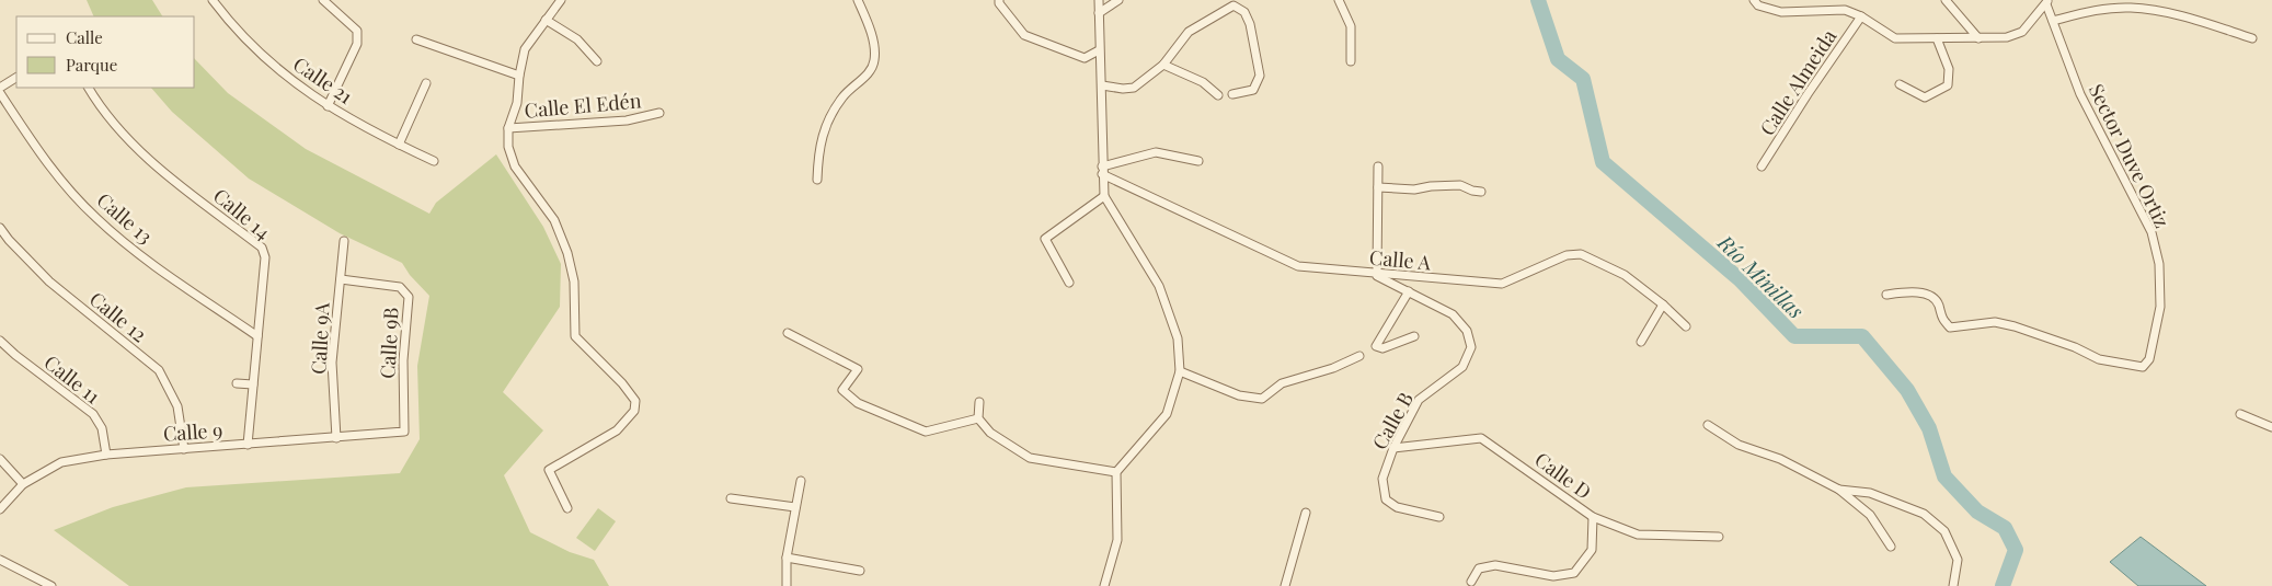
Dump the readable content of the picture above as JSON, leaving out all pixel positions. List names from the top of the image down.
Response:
{
  "streets": {
    "street": [
      "Calle 21",
      "Calle Almeida",
      "Calle El Edén",
      "Sector Duve Ortiz",
      "Calle 14",
      "Calle 13",
      "Calle A",
      "Calle 12",
      "Calle 9A",
      "Calle 9B",
      "Calle 11",
      "Calle B",
      "Calle 9",
      "Calle D"
    ]
  },
  "crossings": [
    ["Calle 14", "Calle 13"],
    ["Calle 14", "Calle 9"],
    ["Calle A", "Calle B"],
    ["Calle 12", "Calle 9"],
    ["Calle 9A", "Calle 9B"],
    ["Calle 9A", "Calle 9"],
    ["Calle 9B", "Calle 9"],
    ["Calle 11", "Calle 9"],
    ["Calle B", "Calle D"]
  ],
  "water": ["Río Minillas"],
  "legend": ["Calle", "Parque"]
}
